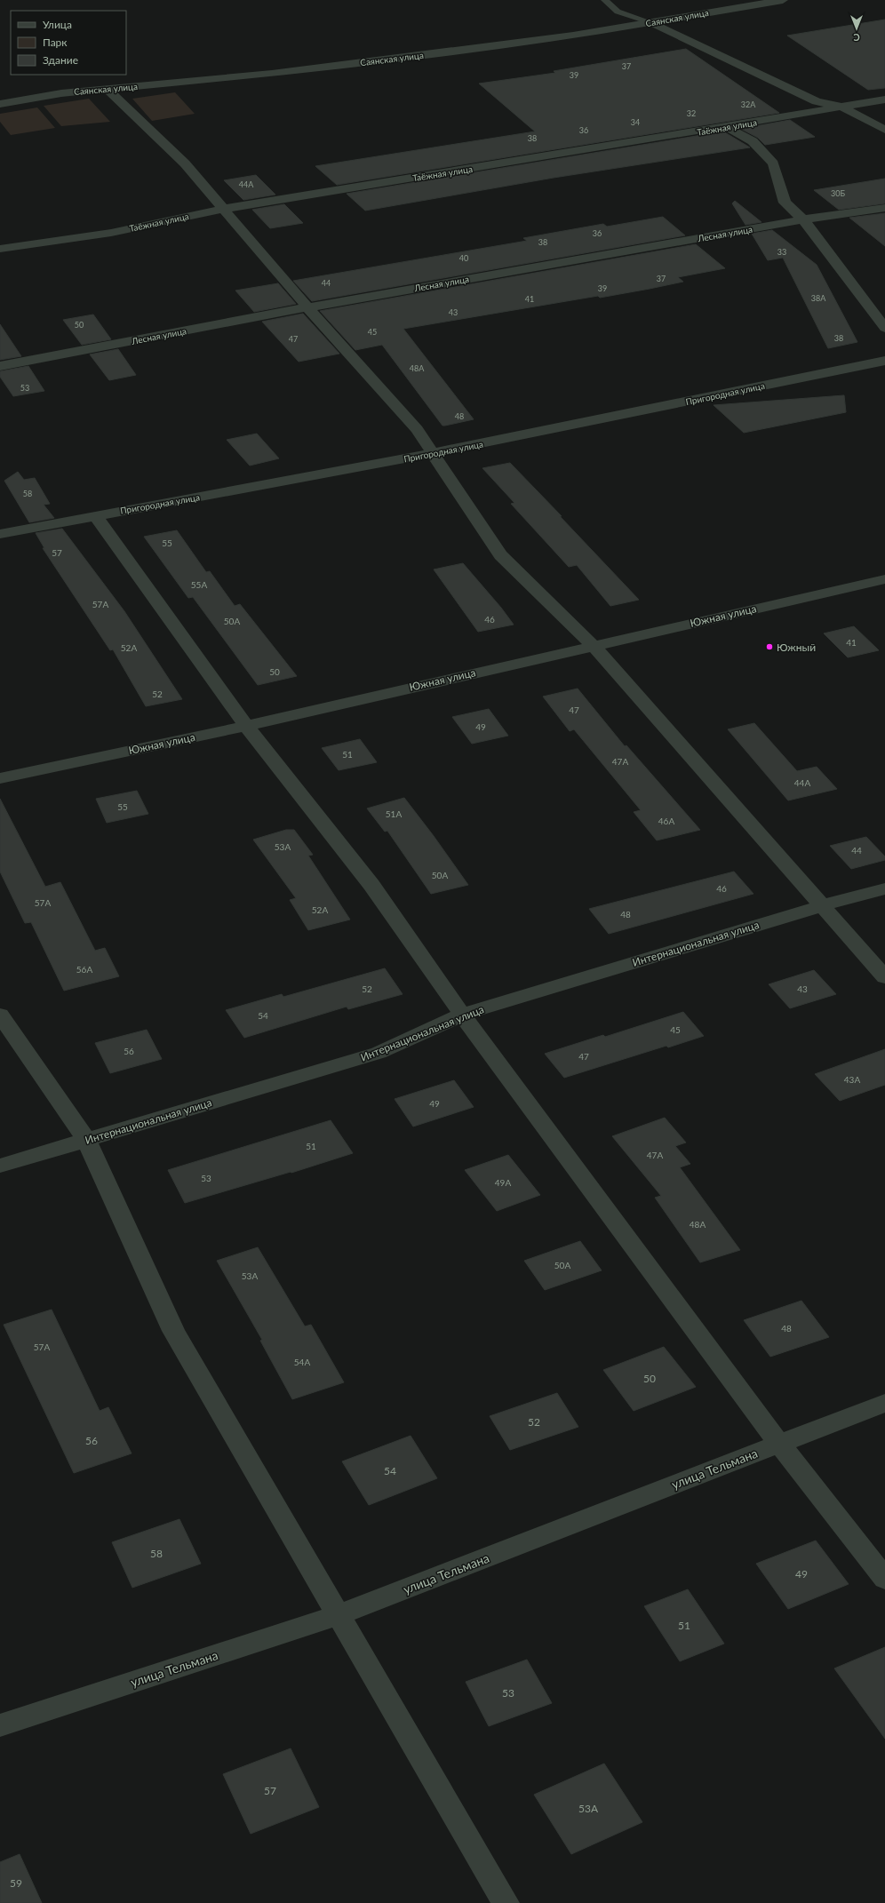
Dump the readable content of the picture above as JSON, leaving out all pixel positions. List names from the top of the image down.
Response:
{
  "streets": {
    "street": [
      "Саянская улица",
      "Таёжная улица",
      "Лесная улица",
      "Пригородная улица",
      "Южная улица",
      "Интернациональная улица",
      "улица Тельмана"
    ]
  },
  "places": ["Южный"],
  "house_numbers": [
    "37",
    "39",
    "32А",
    "32",
    "34",
    "36",
    "38",
    "44А",
    "30Б",
    "36",
    "38",
    "33",
    "40",
    "37",
    "44",
    "39",
    "38А",
    "41",
    "43",
    "50",
    "45",
    "38",
    "47",
    "48А",
    "53",
    "48",
    "58",
    "55",
    "57",
    "55А",
    "57А",
    "46",
    "50А",
    "41",
    "52А",
    "50",
    "52",
    "47",
    "49",
    "51",
    "47А",
    "44А",
    "55",
    "51А",
    "46А",
    "53А",
    "44",
    "50А",
    "46",
    "57А",
    "52А",
    "48",
    "56А",
    "52",
    "43",
    "54",
    "45",
    "56",
    "47",
    "43А",
    "49",
    "51",
    "47А",
    "53",
    "49А",
    "48А",
    "50А",
    "53А",
    "48",
    "57А",
    "54А",
    "50",
    "52",
    "56",
    "54",
    "58",
    "49",
    "51",
    "53",
    "57",
    "53А",
    "59"
  ],
  "legend": ["Улица", "Парк", "Здание"],
  "north": "bottom"
}
